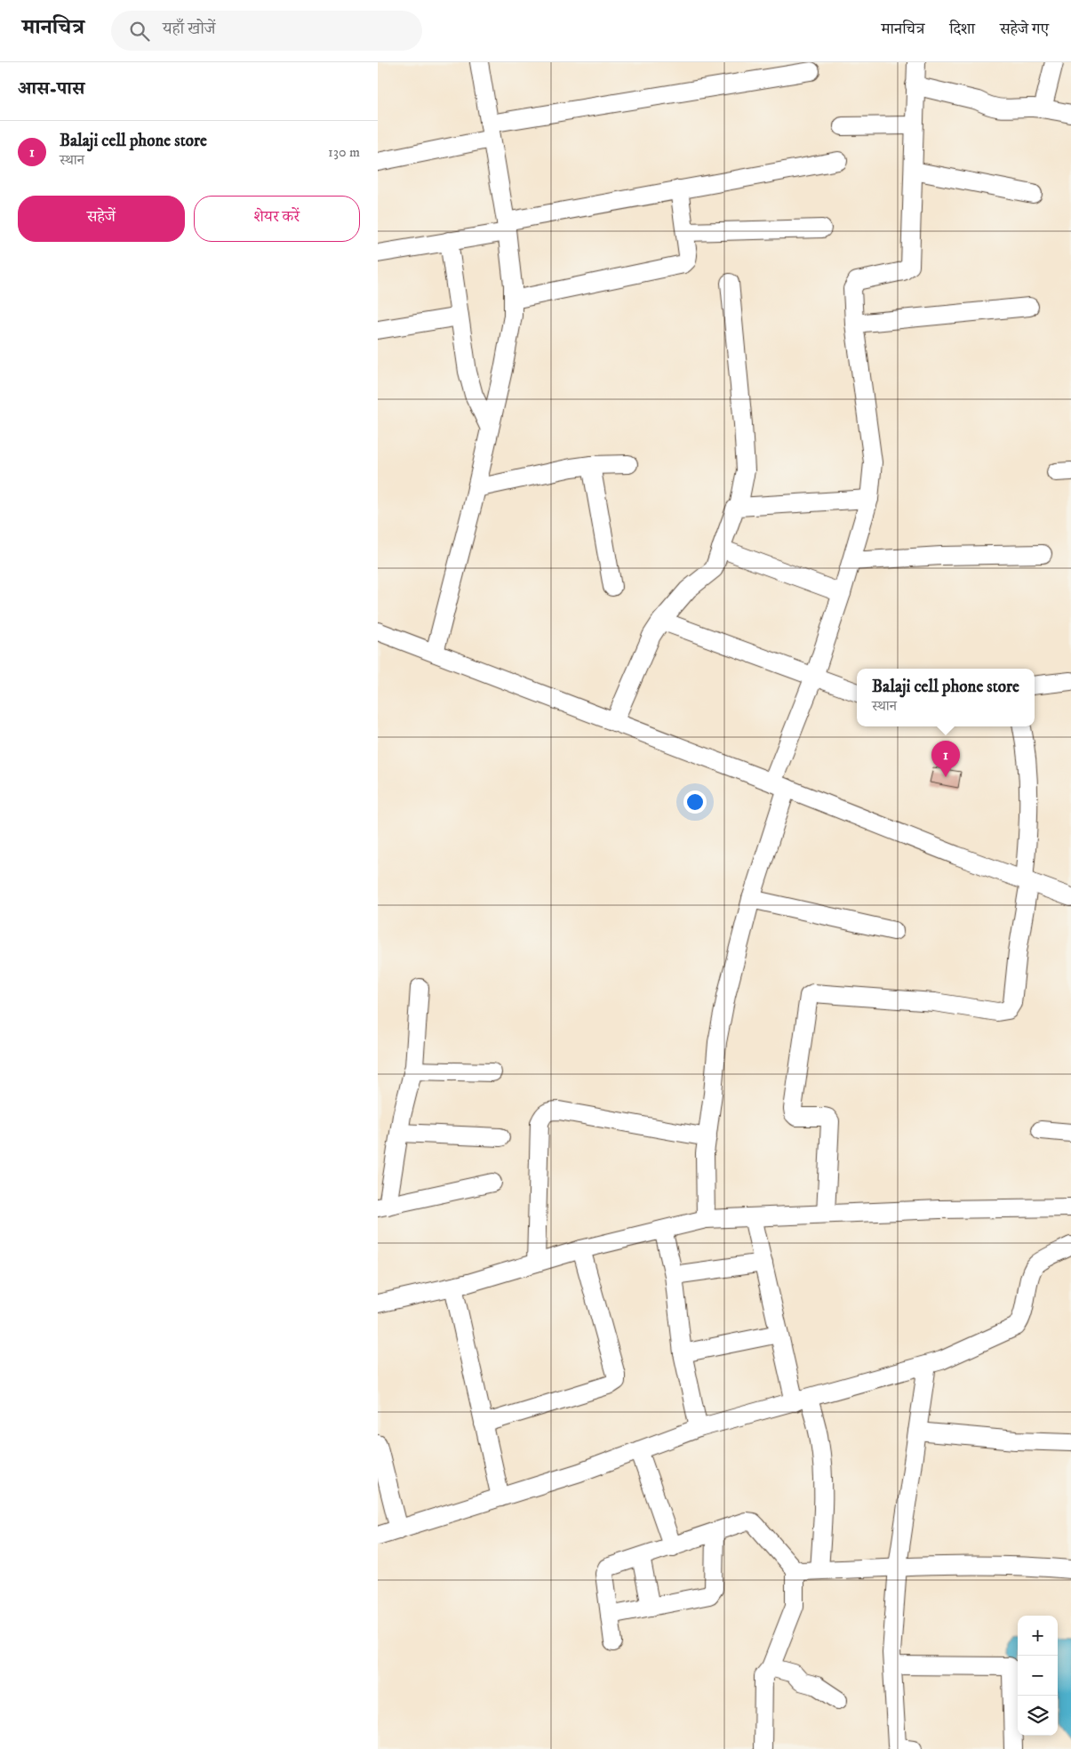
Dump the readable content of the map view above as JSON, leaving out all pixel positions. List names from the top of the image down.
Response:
{
  "page": {
    "header": "मानचित्र",
    "search": "यहाँ खोजें",
    "nav": ["मानचित्र", "दिशा", "सहेजे गए"],
    "heading": "आस-पास",
    "list": [
      {
        "mark": "1",
        "name": "Balaji cell phone store",
        "note": "स्थान",
        "value": "130 m"
      }
    ],
    "buttons": ["सहेजें", "शेयर करें"],
    "popup": ["Balaji cell phone store", "स्थान"],
    "pins": "1",
    "map_buttons": ["+", "−"]
  }
}
